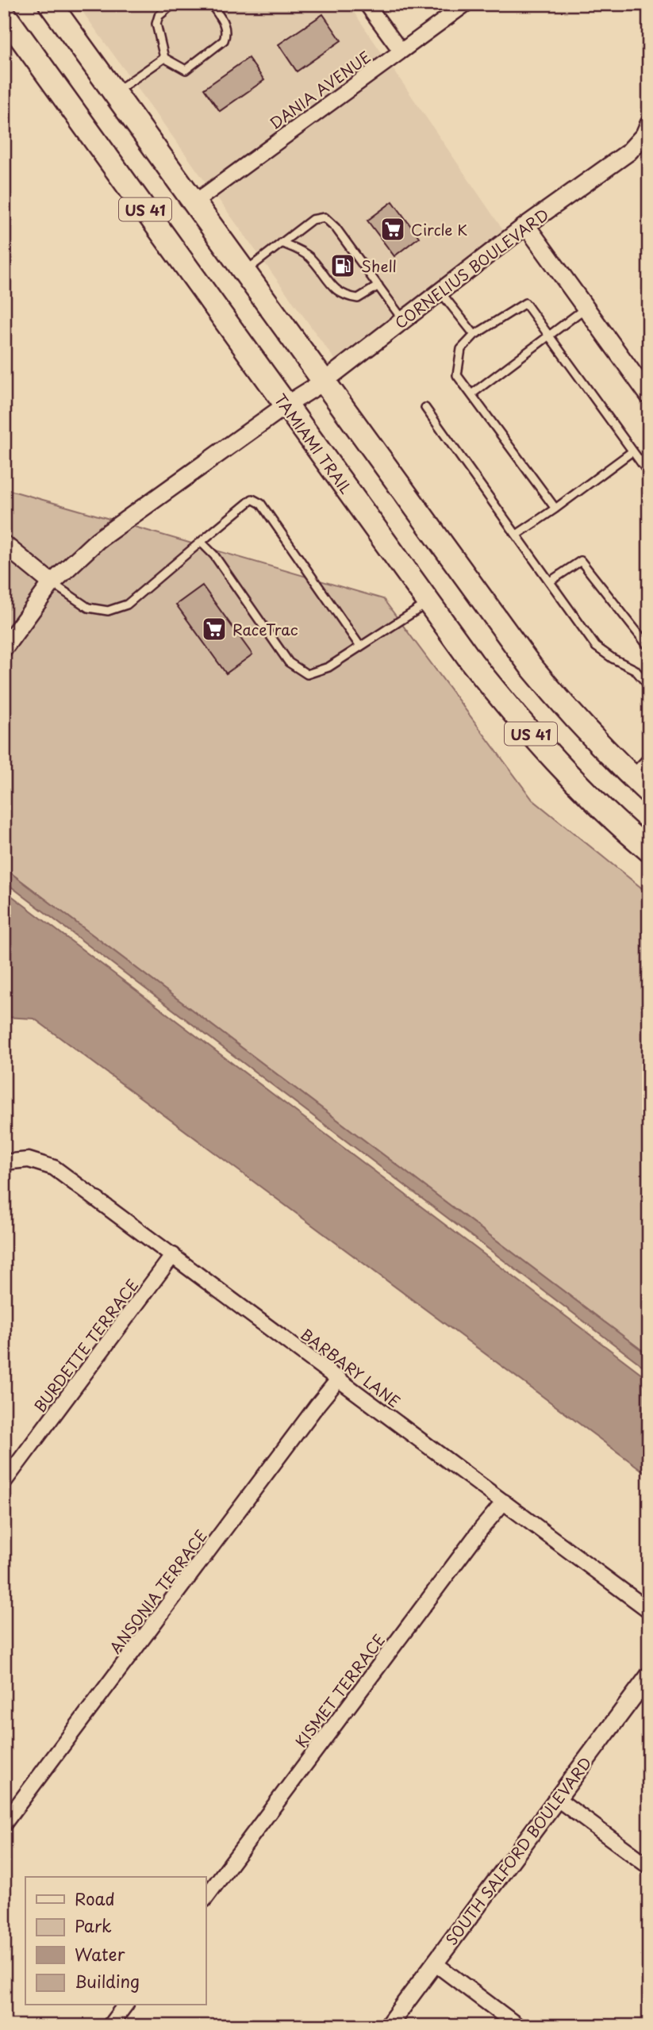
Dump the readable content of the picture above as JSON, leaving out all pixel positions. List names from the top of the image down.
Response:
{
  "streets": {
    "main road": ["US 41", "TAMIAMI TRAIL"],
    "street": [
      "DANIA AVENUE",
      "CORNELIUS BOULEVARD",
      "BURDETTE TERRACE",
      "BARBARY LANE",
      "ANSONIA TERRACE",
      "KISMET TERRACE",
      "SOUTH SALFORD BOULEVARD"
    ]
  },
  "crossings": [
    ["DANIA AVENUE", "US 41"],
    ["US 41", "CORNELIUS BOULEVARD"],
    ["CORNELIUS BOULEVARD", "TAMIAMI TRAIL"],
    ["BURDETTE TERRACE", "BARBARY LANE"],
    ["BARBARY LANE", "ANSONIA TERRACE"],
    ["BARBARY LANE", "KISMET TERRACE"]
  ],
  "places": {
    "supermarket": ["Circle K", "RaceTrac"],
    "fuel station": ["Shell"]
  },
  "legend": [
    "Road",
    "Park",
    "Water",
    "Building"
  ]
}
